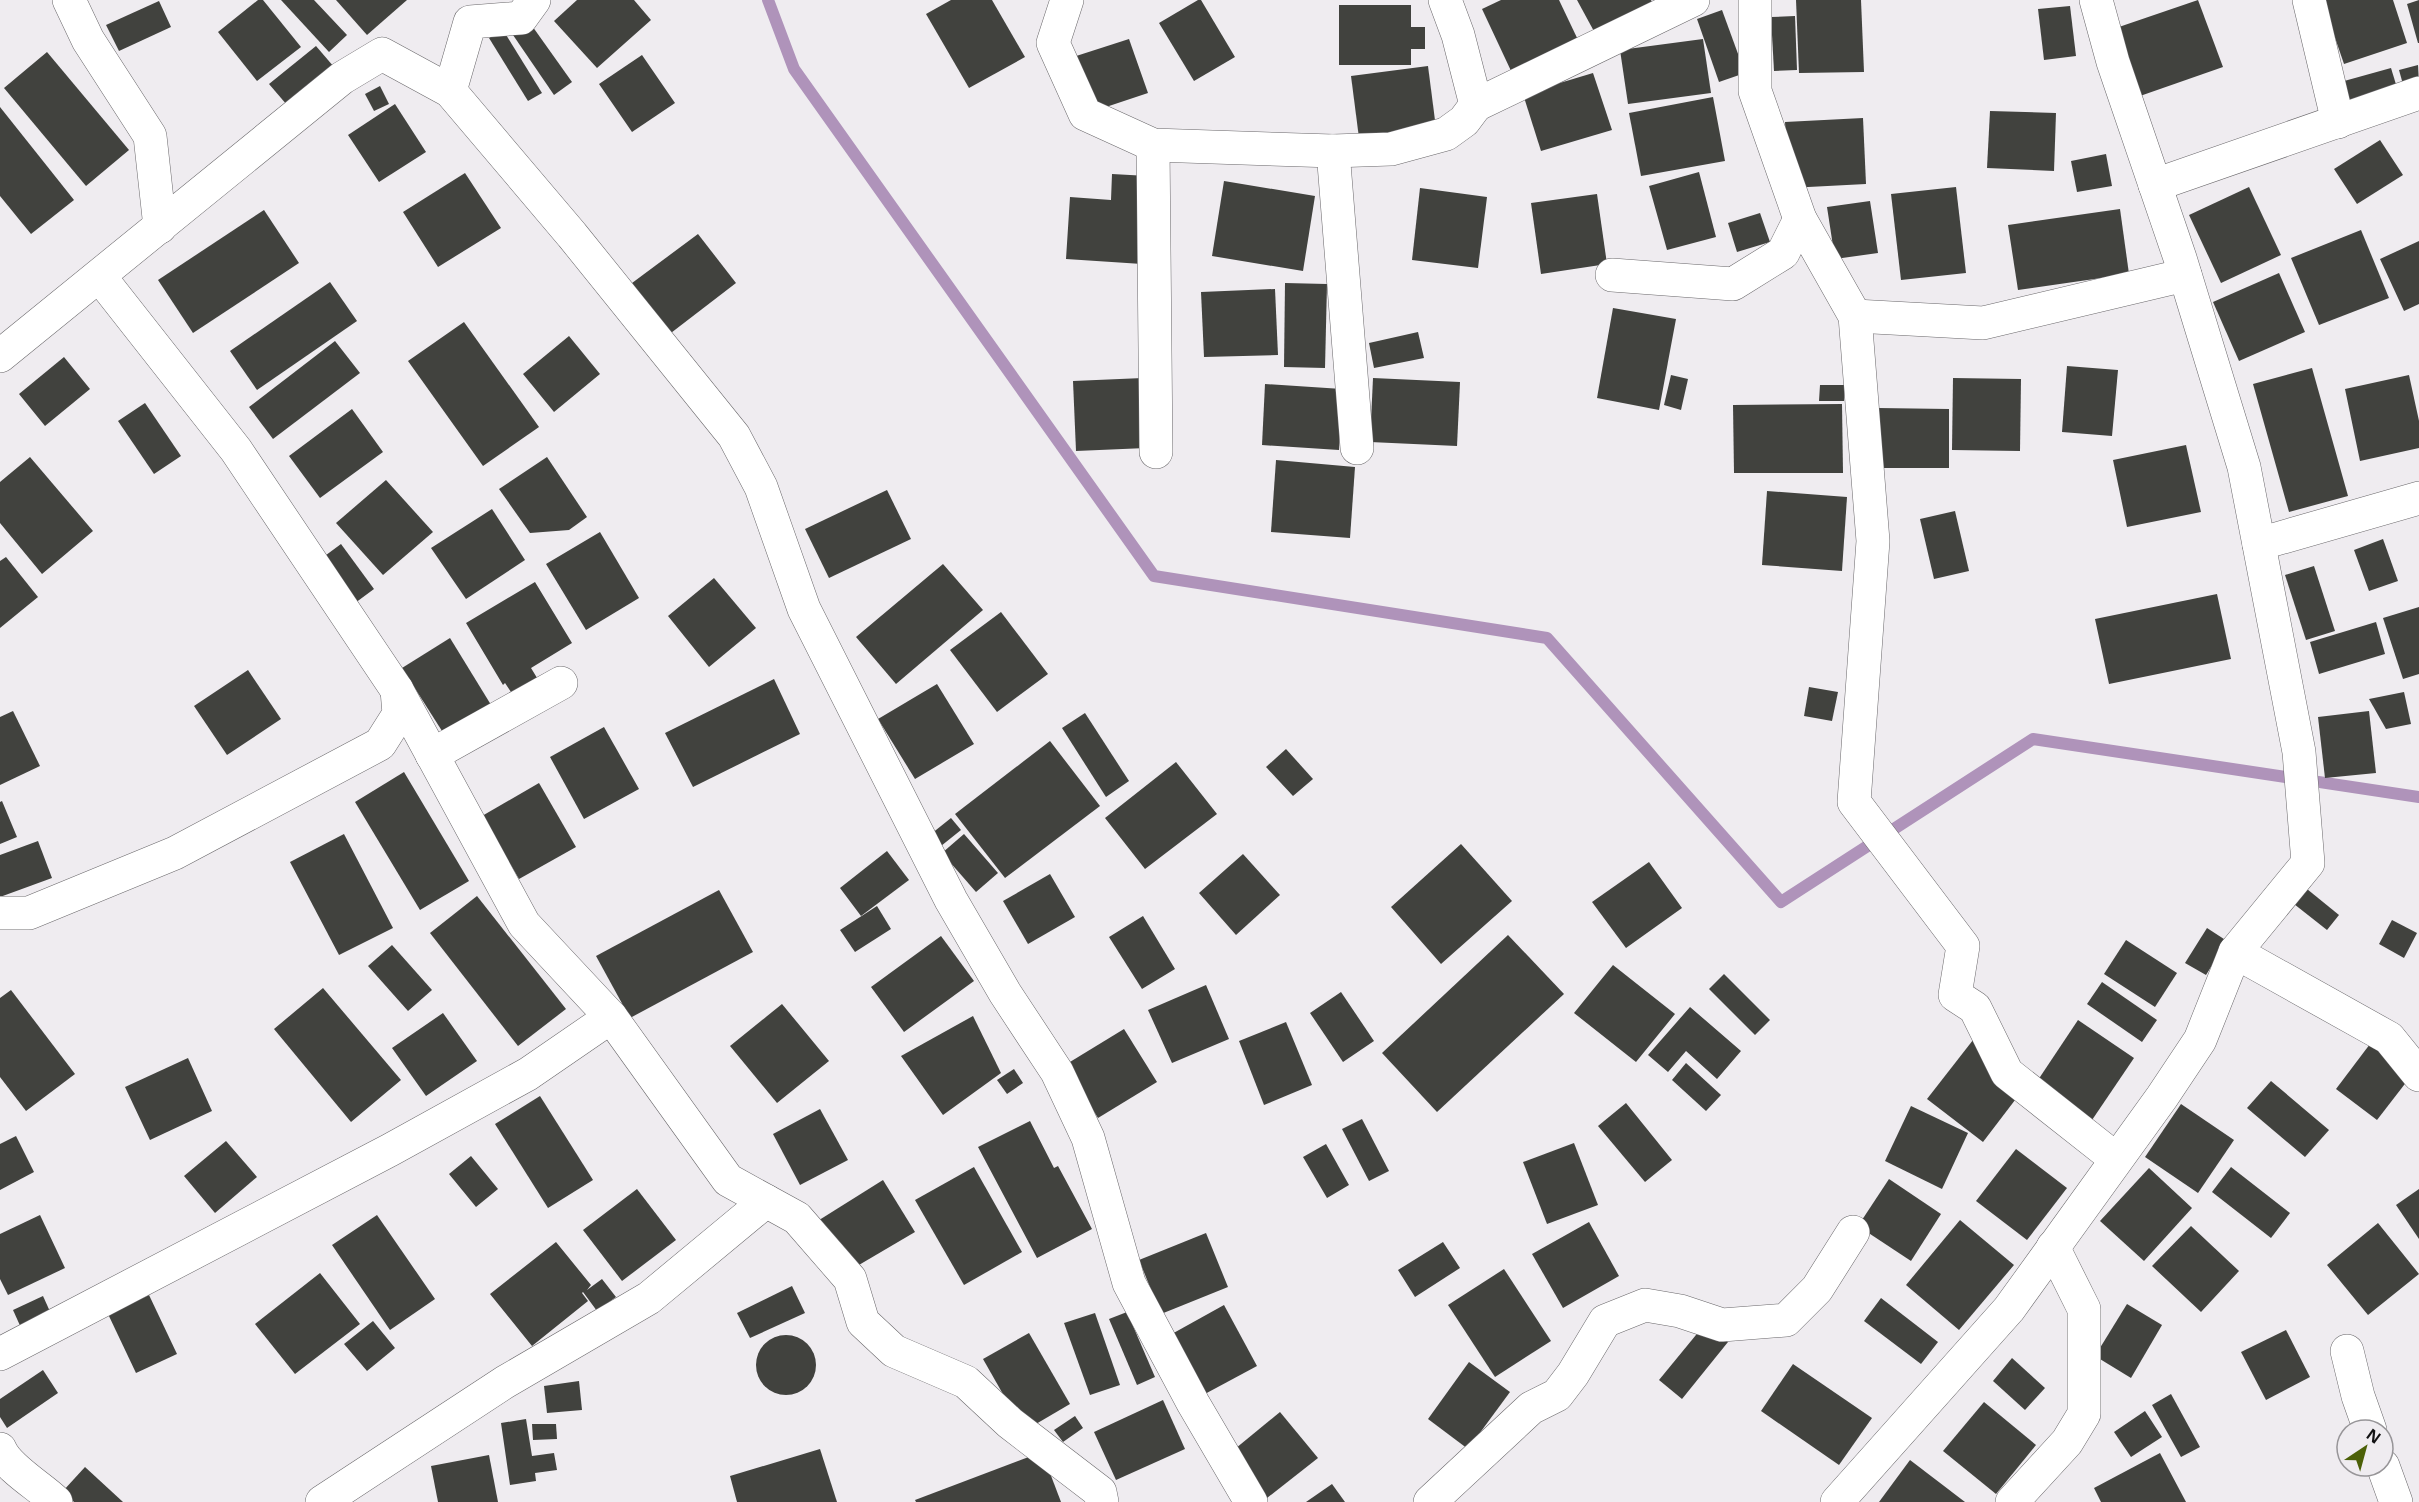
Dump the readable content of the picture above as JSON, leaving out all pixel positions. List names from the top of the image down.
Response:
{
  "north": "top right"
}
